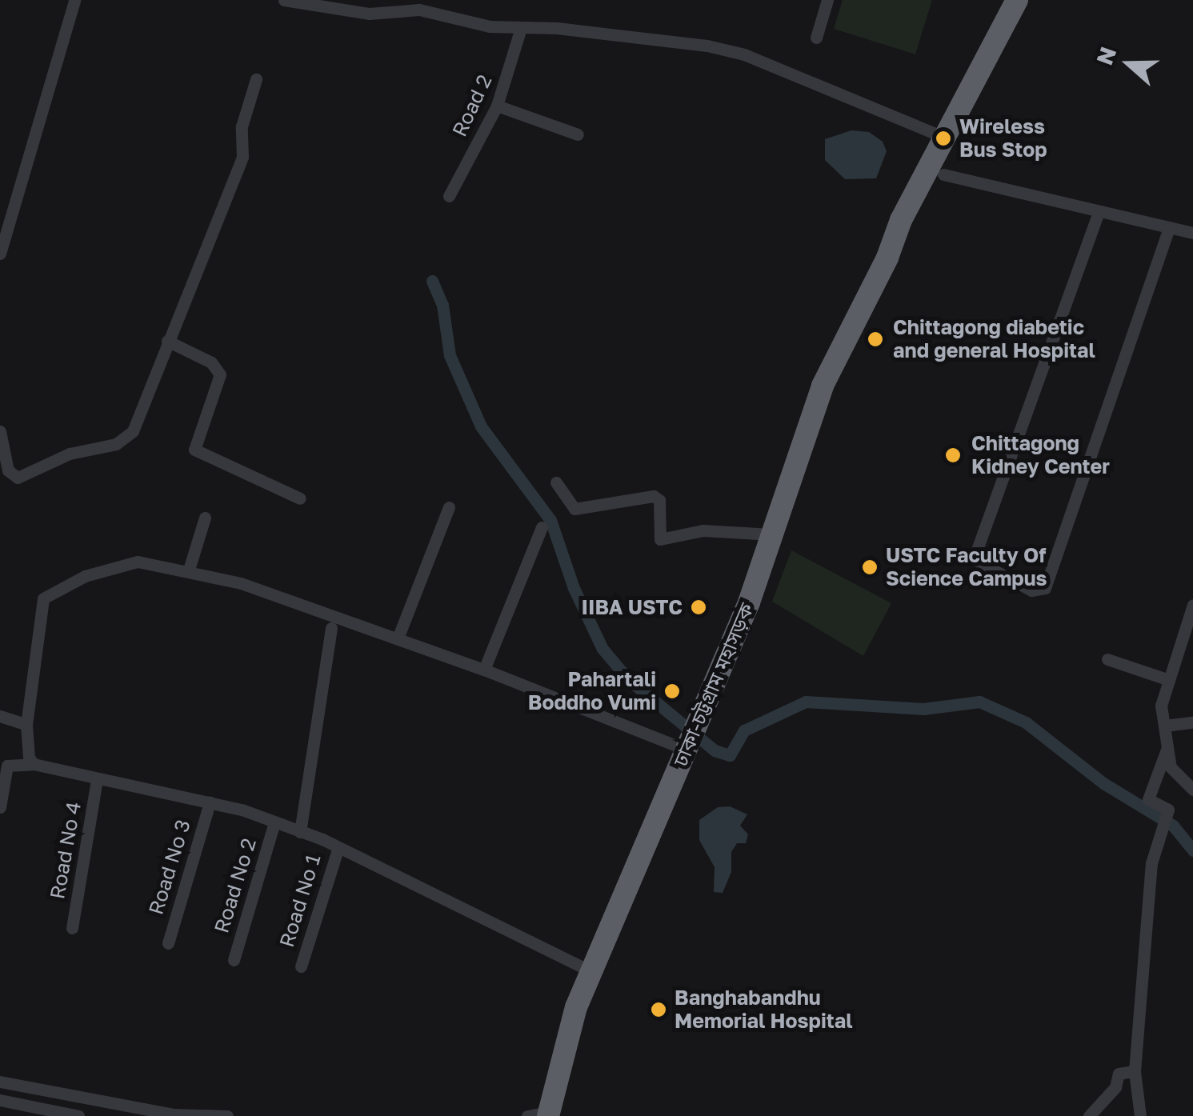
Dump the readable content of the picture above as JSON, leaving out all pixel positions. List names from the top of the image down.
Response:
{
  "streets": {
    "highway": ["ঢাকা-চট্টগ্রাম মহাসড়ক"],
    "street": [
      "Road 2",
      "Road No 4",
      "Road No 3",
      "Road No 2",
      "Road No 1"
    ]
  },
  "places": [
    "Wireless Bus Stop",
    "Chittagong diabetic and general Hospital",
    "Chittagong Kidney Center",
    "USTC Faculty Of Science Campus",
    "IIBA USTC",
    "Pahartali Boddho Vumi",
    "Banghabandhu Memorial Hospital"
  ],
  "north": "left"
}
